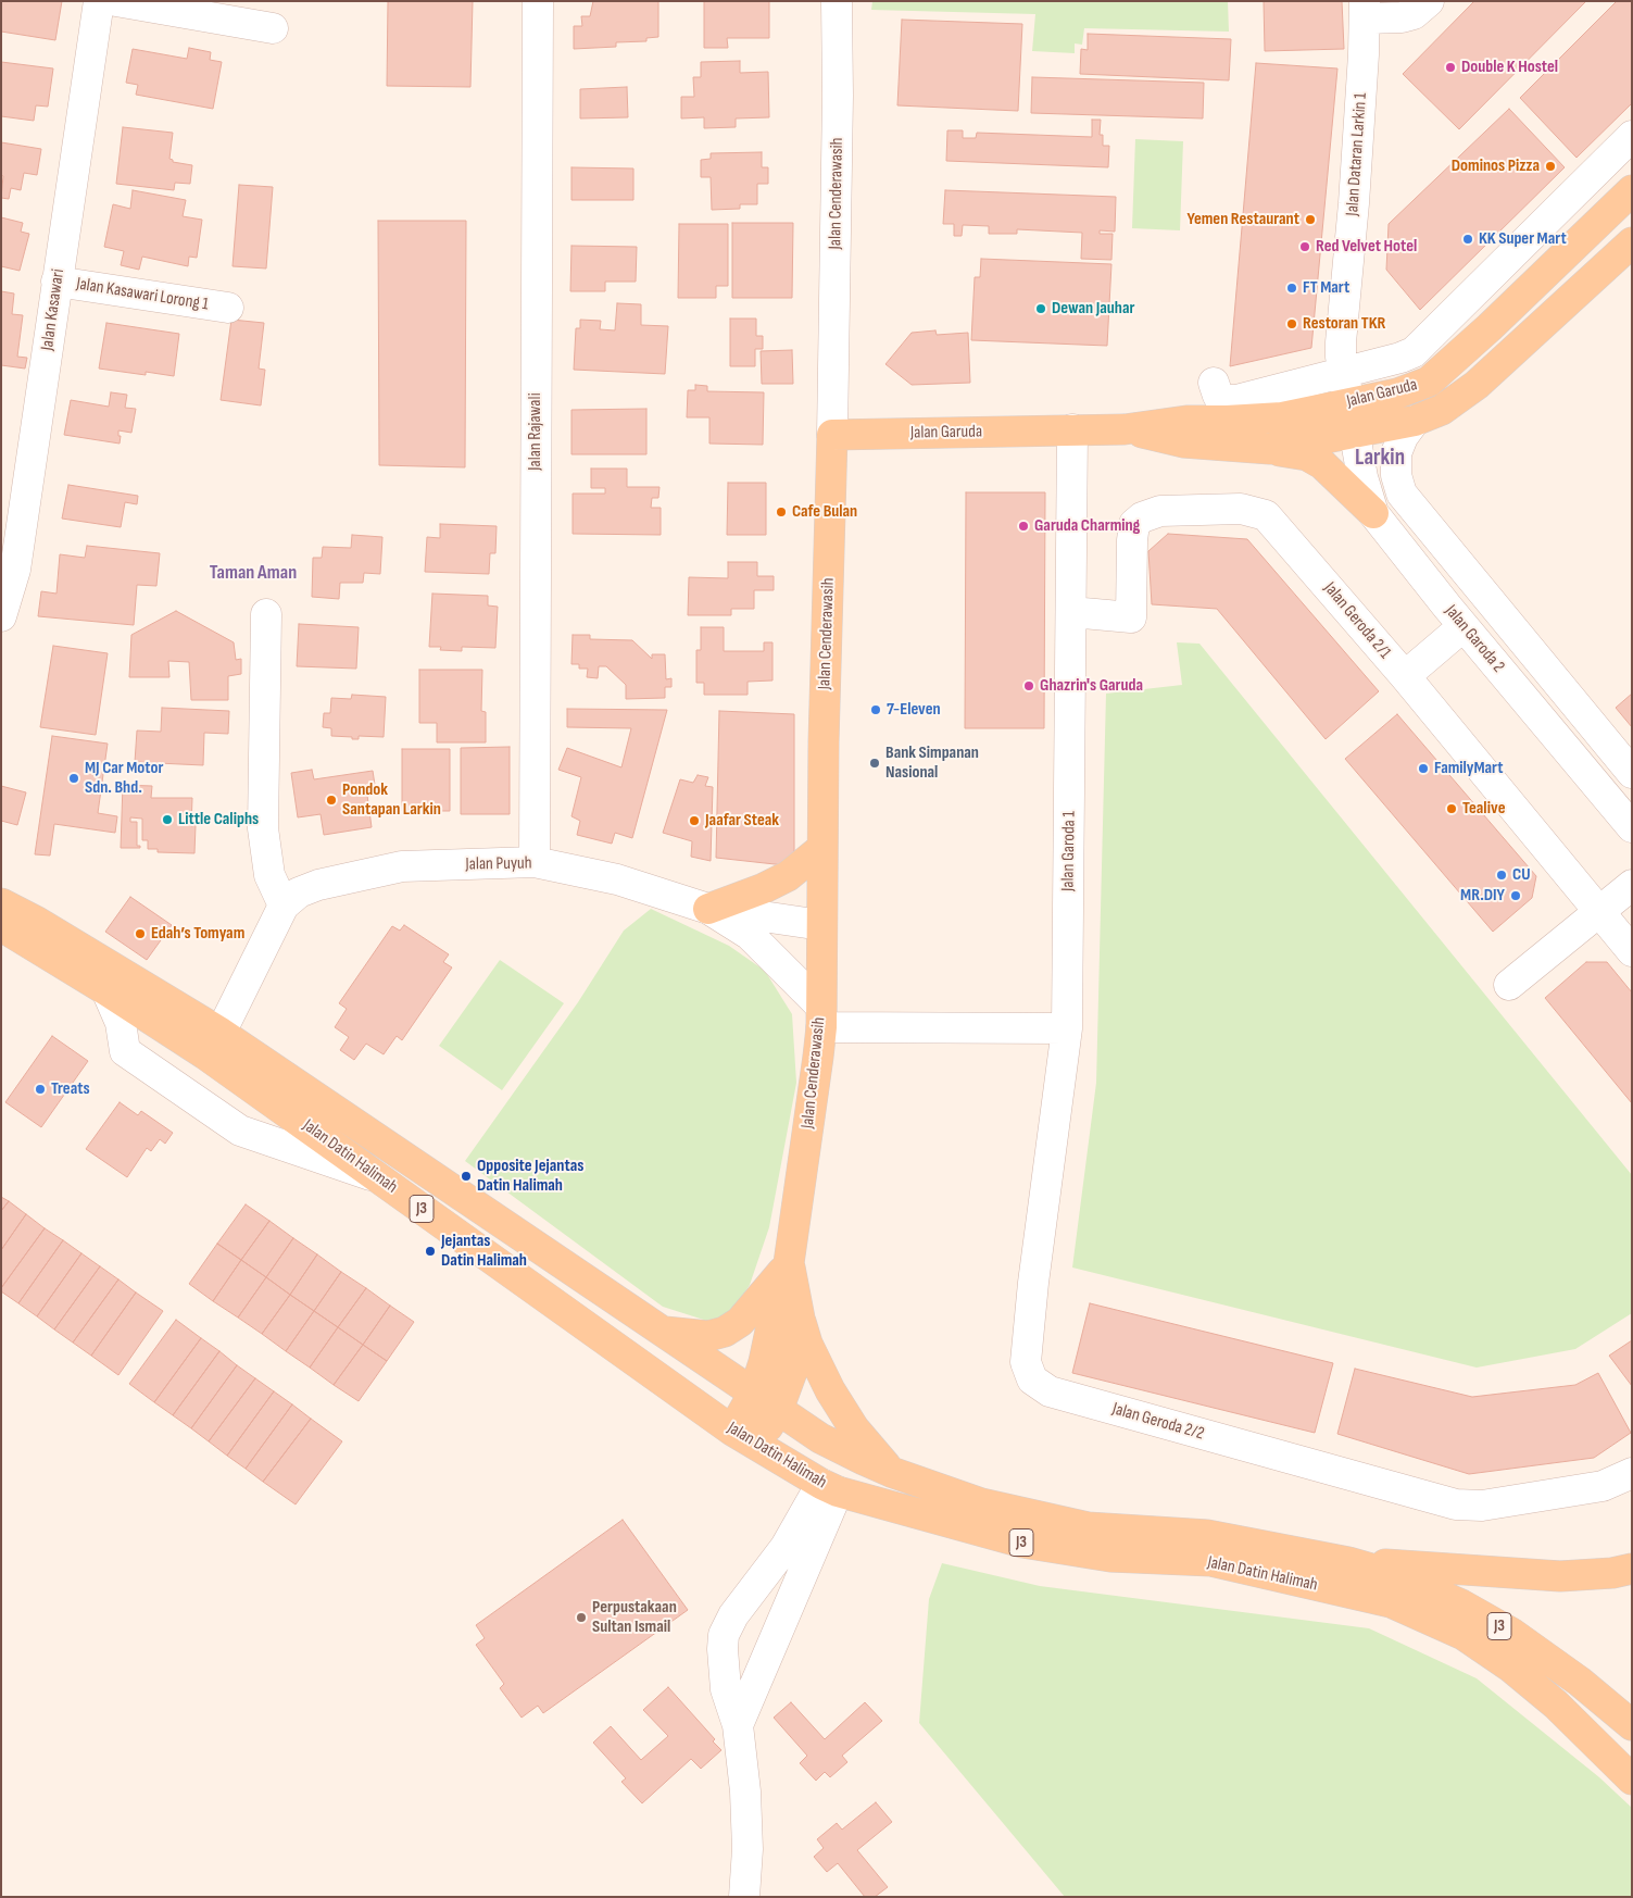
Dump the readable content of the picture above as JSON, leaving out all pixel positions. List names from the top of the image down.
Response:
{
  "streets": {
    "main road": [
      "Jalan Cenderawasih",
      "Jalan Garuda",
      "Jalan Datin Halimah",
      "J3"
    ],
    "street": [
      "Jalan Dataran Larkin 1",
      "Jalan Kasawari Lorong 1",
      "Jalan Kasawari",
      "Jalan Rajawali",
      "Jalan Geroda 2/1",
      "Jalan Garoda 2",
      "Jalan Garoda 1",
      "Jalan Puyuh",
      "Jalan Geroda 2/2"
    ]
  },
  "crossings": [
    ["Jalan Dataran Larkin 1", "Jalan Garuda"],
    ["Jalan Dataran Larkin 1", "Jalan Garoda 2"],
    ["Jalan Cenderawasih", "Jalan Garuda"],
    ["Jalan Cenderawasih", "Jalan Puyuh"],
    ["Jalan Cenderawasih", "Jalan Datin Halimah"],
    ["Jalan Kasawari Lorong 1", "Jalan Kasawari"],
    ["Jalan Garuda", "Jalan Garoda 2"],
    ["Jalan Garuda", "Jalan Garoda 1"],
    ["Jalan Rajawali", "Jalan Puyuh"],
    ["Jalan Geroda 2/1", "Jalan Garoda 1"],
    ["Jalan Garoda 1", "Jalan Geroda 2/2"],
    ["Jalan Puyuh", "Jalan Datin Halimah"]
  ],
  "districts": ["Larkin", "Taman Aman"],
  "places": [
    "Double K Hostel",
    "Dominos Pizza",
    "Yemen Restaurant",
    "KK Super Mart",
    "Red Velvet Hotel",
    "FT Mart",
    "Dewan Jauhar",
    "Restoran TKR",
    "Cafe Bulan",
    "Garuda Charming",
    "Ghazrin's Garuda",
    "7-Eleven",
    "Bank Simpanan Nasional",
    "FamilyMart",
    "MJ Car Motor Sdn. Bhd.",
    "Pondok Santapan Larkin",
    "Tealive",
    "Little Caliphs",
    "Jaafar Steak",
    "CU",
    "MR.DIY",
    "Edah’s Tomyam",
    "Treats",
    "Opposite Jejantas Datin Halimah",
    "Jejantas Datin Halimah",
    "Perpustakaan Sultan Ismail"
  ]
}
